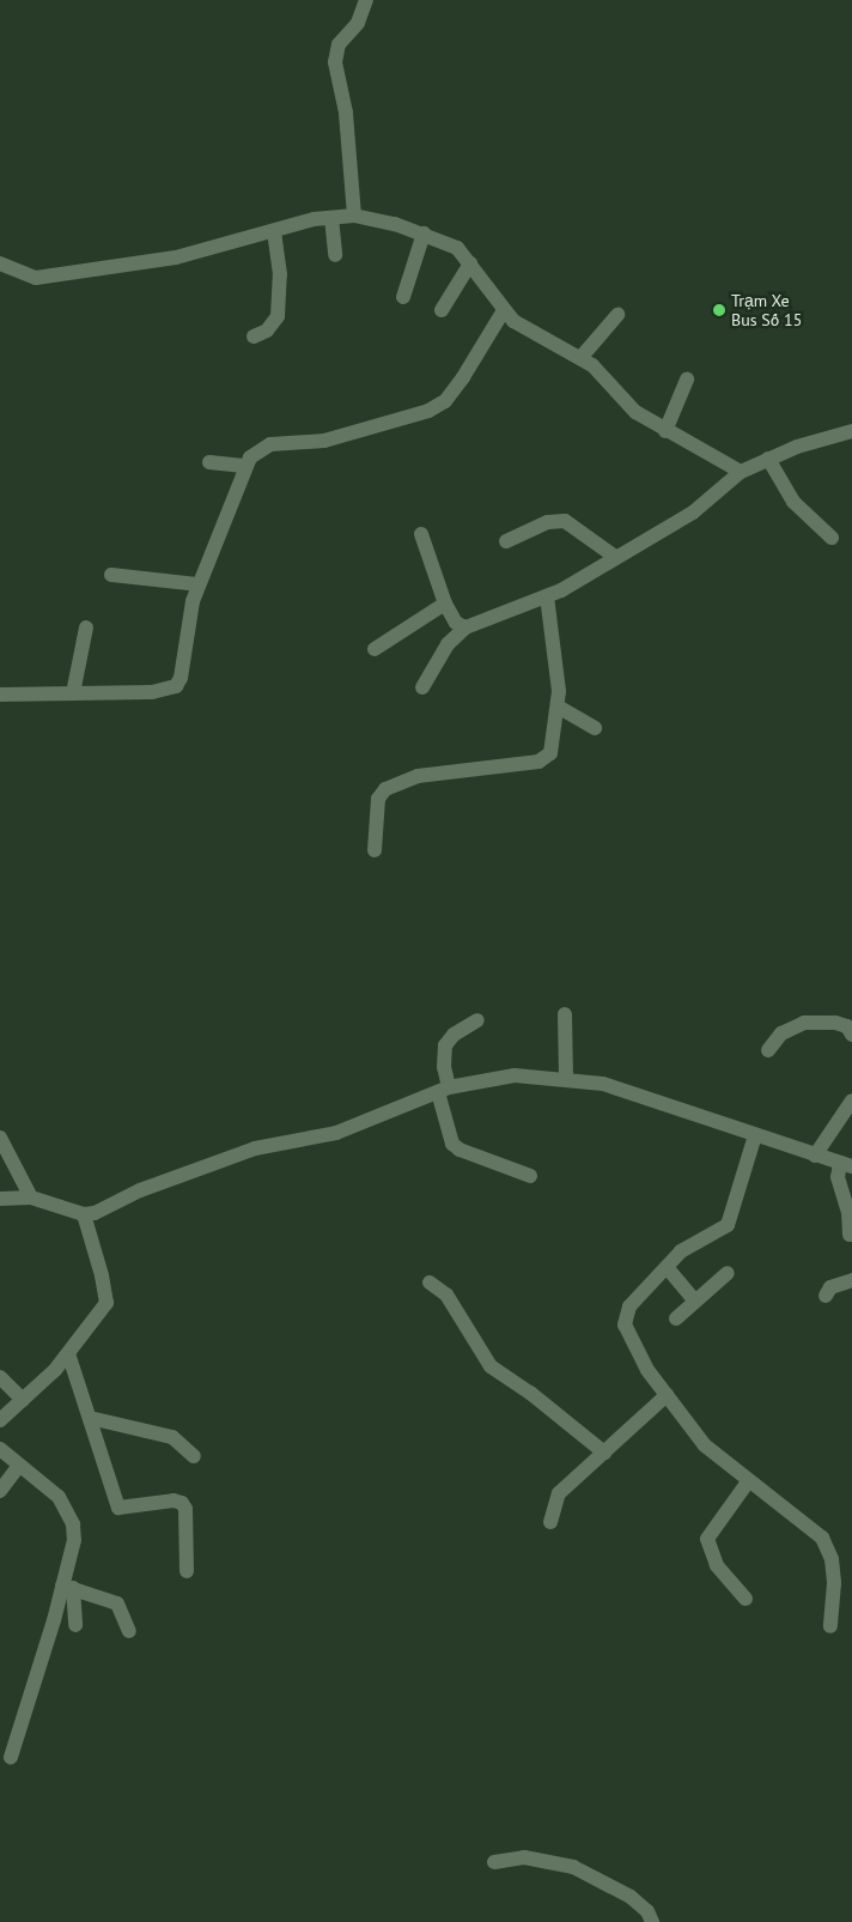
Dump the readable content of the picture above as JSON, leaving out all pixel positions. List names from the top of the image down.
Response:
{
  "places": ["Trạm Xe Bus Số 15"]
}
